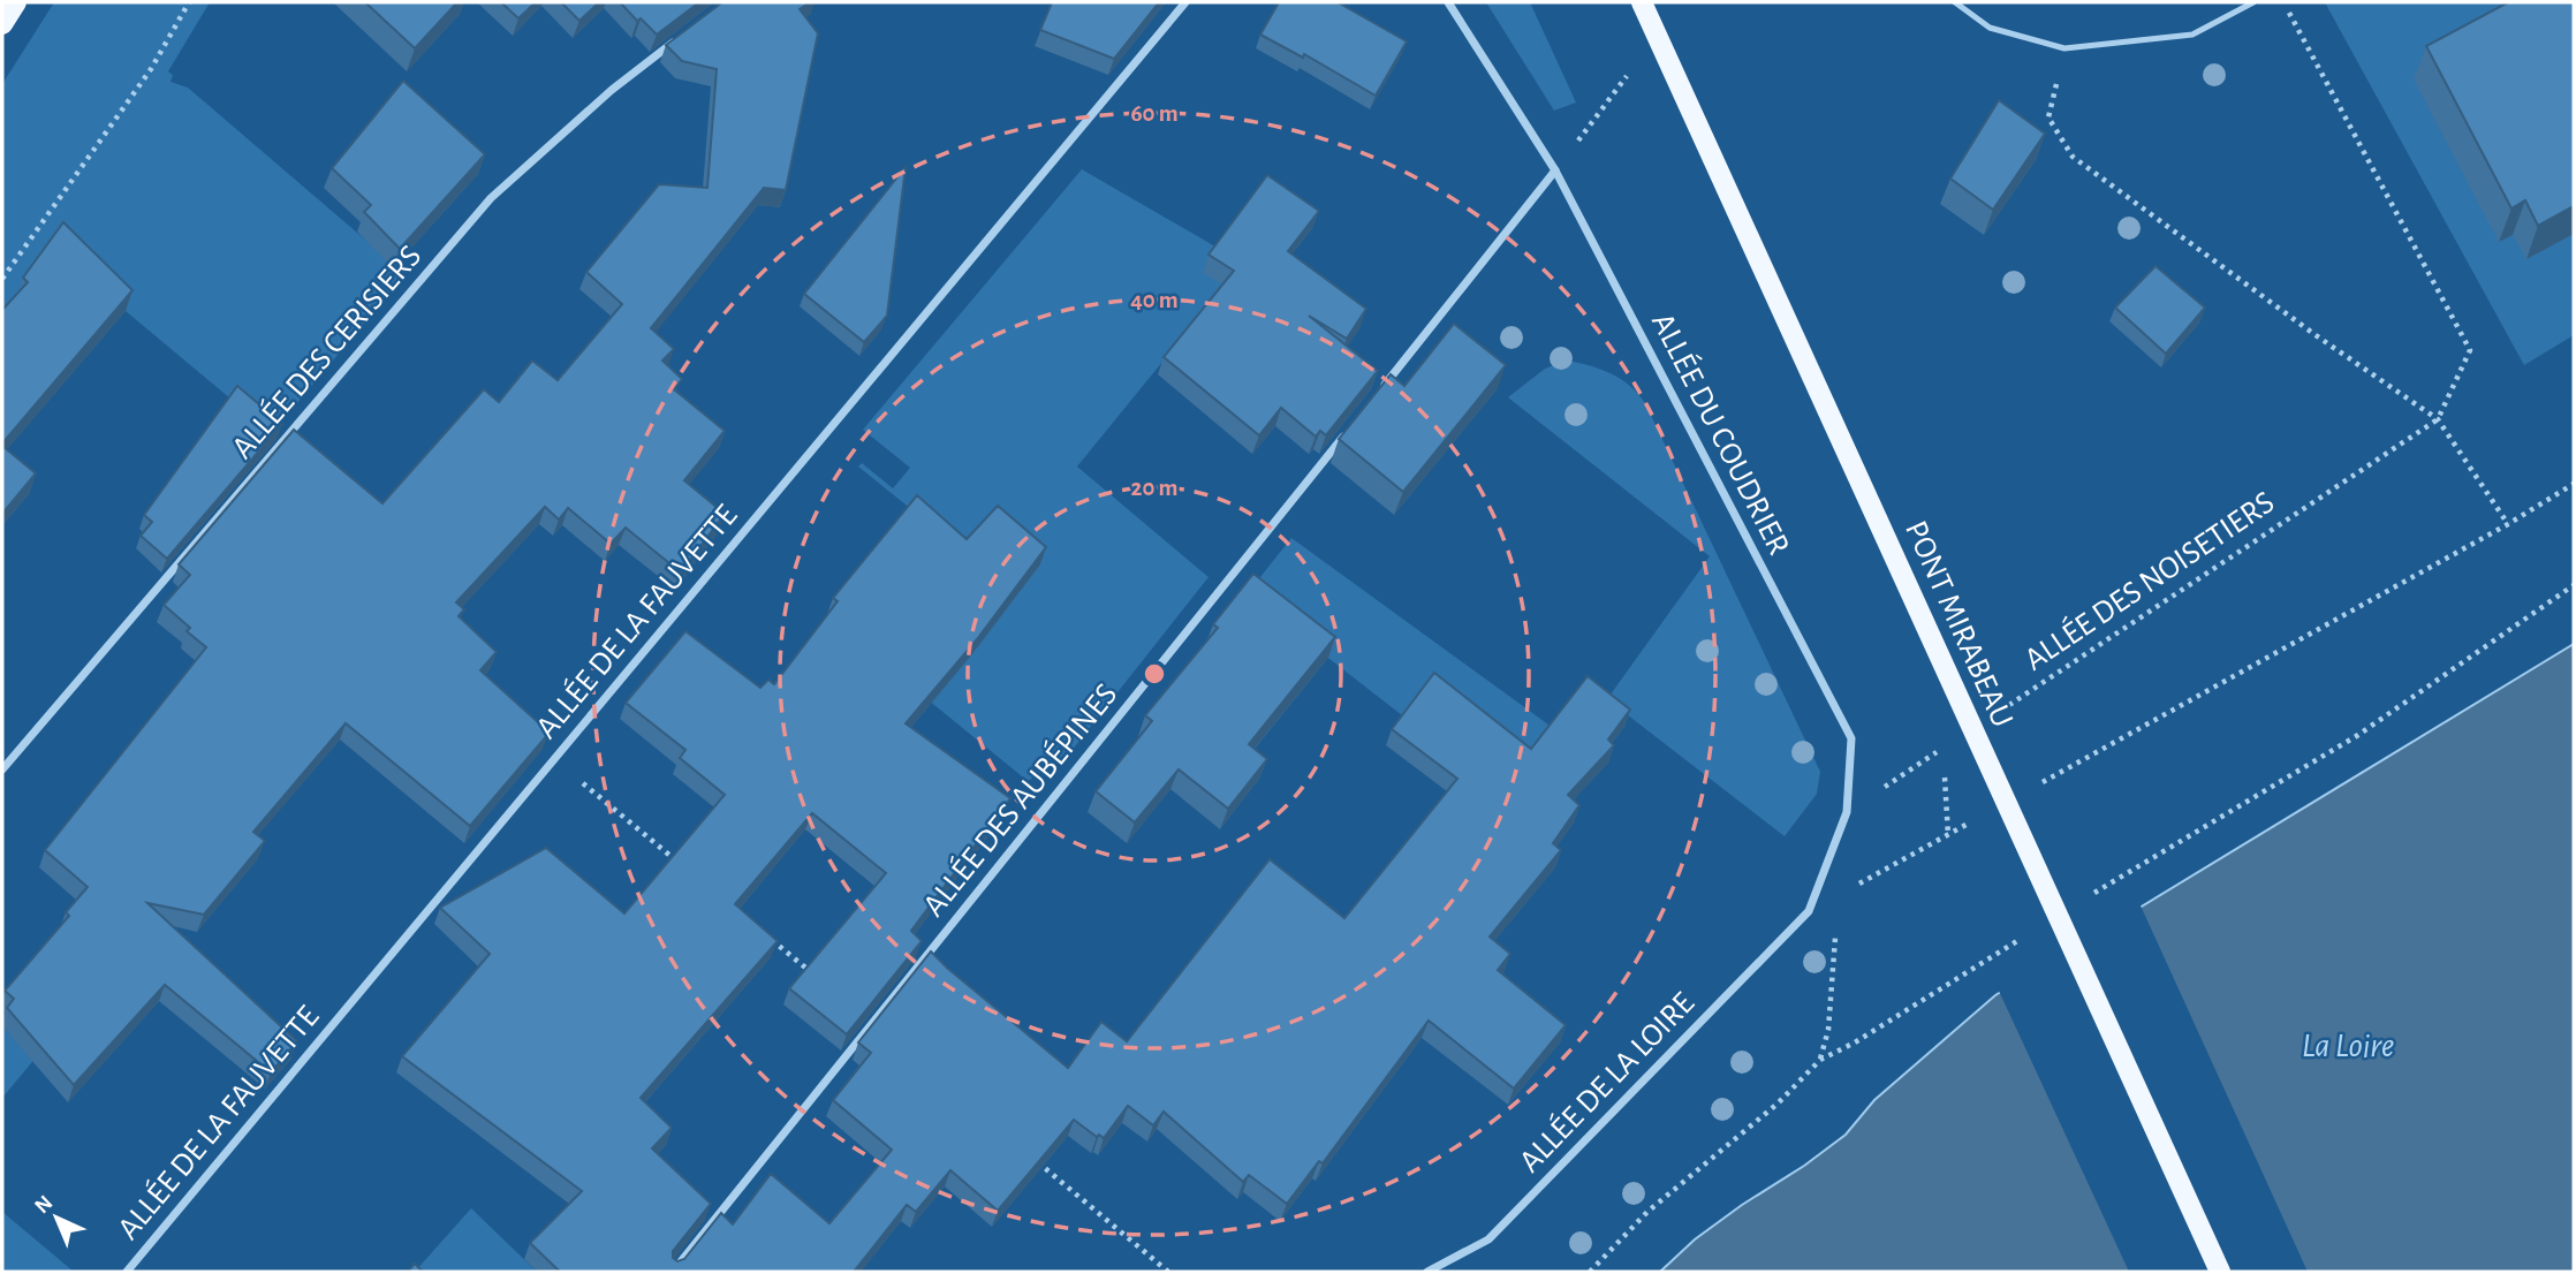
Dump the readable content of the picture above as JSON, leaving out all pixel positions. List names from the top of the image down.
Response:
{
  "streets": {
    "main road": ["PONT MIRABEAU"],
    "street": [
      "ALLÉE DES CERISIERS",
      "ALLÉE DU COUDRIER",
      "ALLÉE DE LA FAUVETTE",
      "ALLÉE DES AUBÉPINES",
      "ALLÉE DE LA LOIRE"
    ],
    "path": ["ALLÉE DES NOISETIERS"]
  },
  "crossings": [
    ["ALLÉE DU COUDRIER", "ALLÉE DE LA LOIRE"]
  ],
  "water": ["La Loire"],
  "north": "top left",
  "rings": ["60 m", "40 m", "20 m"]
}
